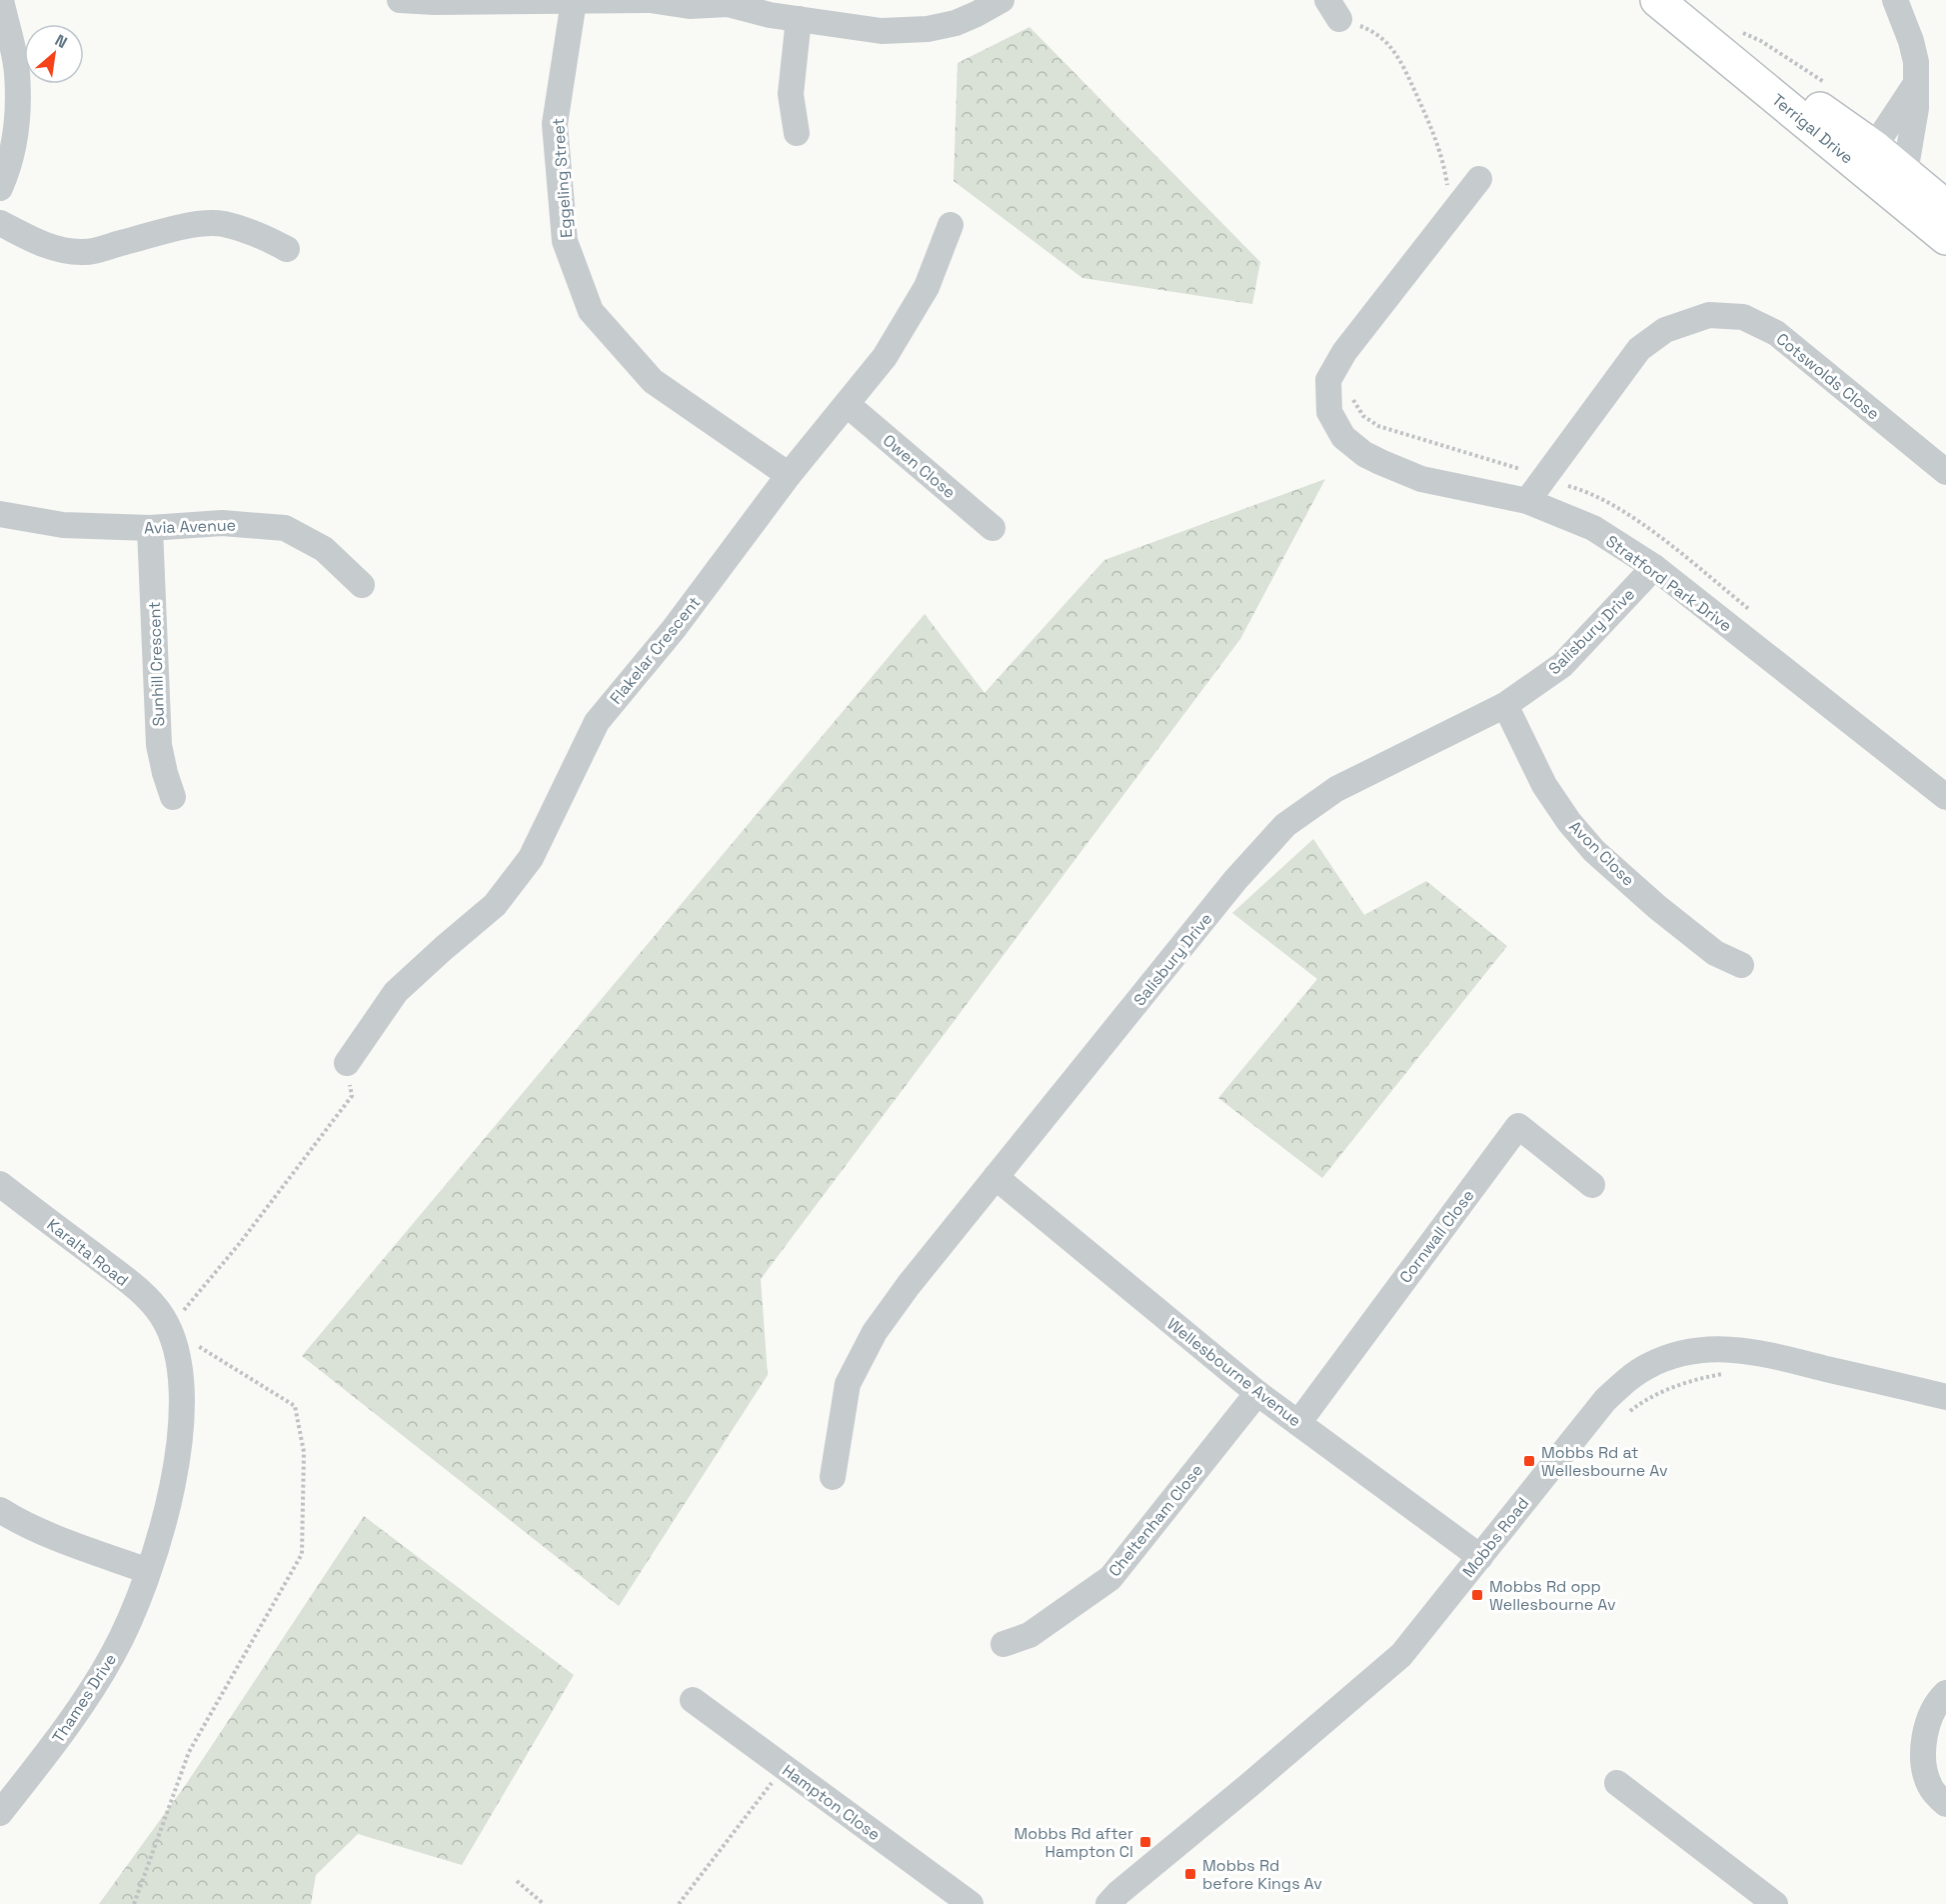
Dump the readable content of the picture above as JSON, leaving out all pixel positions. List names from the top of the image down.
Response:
{
  "streets": {
    "main road": ["Terrigal Drive"],
    "street": [
      "Eggeling Street",
      "Cotswolds Close",
      "Owen Close",
      "Avia Avenue",
      "Stratford Park Drive",
      "Salisbury Drive",
      "Flakelar Crescent",
      "Sunhill Crescent",
      "Avon Close",
      "Cornwall Close",
      "Karalta Road",
      "Wellesbourne Avenue",
      "Cheltenham Close",
      "Mobbs Road",
      "Thames Drive",
      "Hampton Close"
    ]
  },
  "crossings": [
    ["Eggeling Street", "Flakelar Crescent"],
    ["Cotswolds Close", "Stratford Park Drive"],
    ["Owen Close", "Flakelar Crescent"],
    ["Avia Avenue", "Sunhill Crescent"],
    ["Stratford Park Drive", "Salisbury Drive"],
    ["Salisbury Drive", "Avon Close"],
    ["Salisbury Drive", "Wellesbourne Avenue"],
    ["Cornwall Close", "Wellesbourne Avenue"],
    ["Karalta Road", "Thames Drive"],
    ["Wellesbourne Avenue", "Cheltenham Close"],
    ["Wellesbourne Avenue", "Mobbs Road"]
  ],
  "places": {
    "transit": [
      "Mobbs Rd at Wellesbourne Av",
      "Mobbs Rd opp Wellesbourne Av",
      "Mobbs Rd after Hampton Cl",
      "Mobbs Rd before Kings Av"
    ]
  },
  "north": "top right"
}
